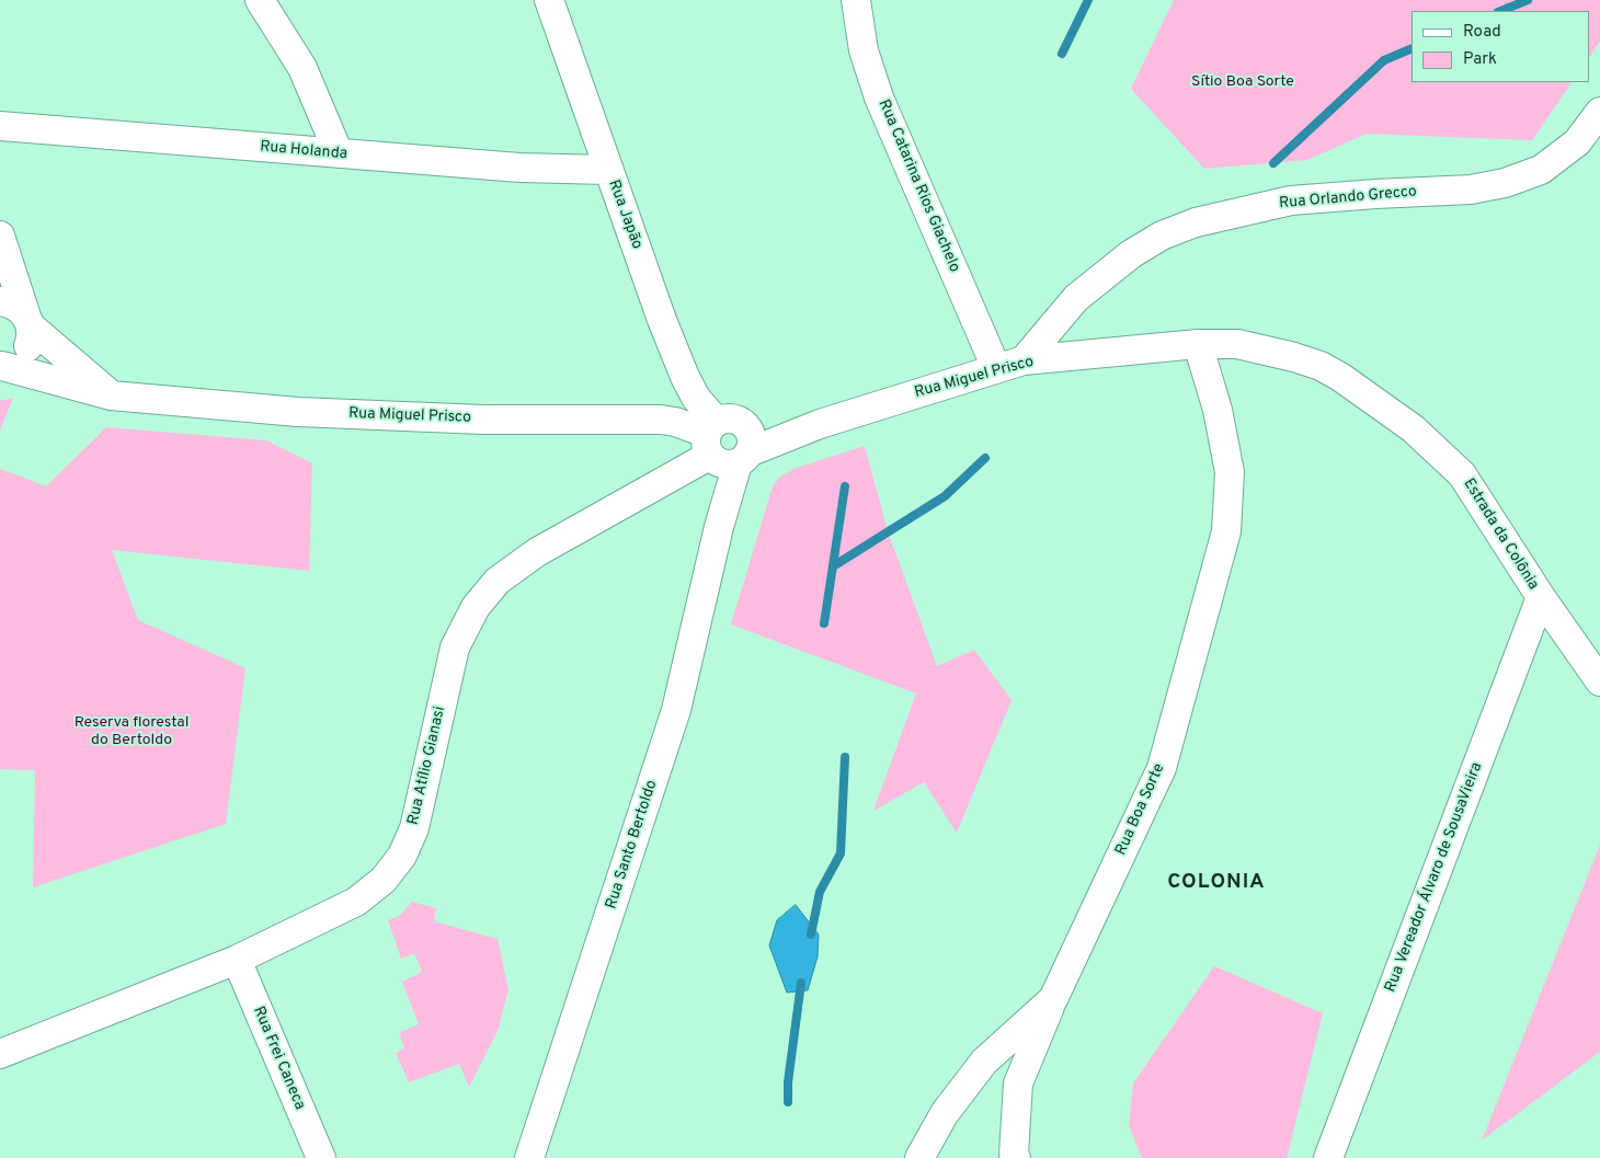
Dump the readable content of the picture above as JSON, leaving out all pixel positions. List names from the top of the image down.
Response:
{
  "streets": {
    "street": [
      "Rua Holanda",
      "Rua Catarina Rios Giachelo",
      "Rua Orlando Grecco",
      "Rua Japão",
      "Rua Miguel Prisco",
      "Estrada da Colônia",
      "Rua Atílio Gianasi",
      "Rua Boa Sorte",
      "Rua Santo Bertoldo",
      "Rua Vereador Álvaro de SousaVieira",
      "Rua Frei Caneca"
    ]
  },
  "crossings": [
    ["Rua Holanda", "Rua Japão"],
    ["Rua Catarina Rios Giachelo", "Rua Miguel Prisco"],
    ["Rua Orlando Grecco", "Rua Miguel Prisco"],
    ["Rua Japão", "Rua Miguel Prisco"],
    ["Rua Japão", "Rua Atílio Gianasi"],
    ["Rua Japão", "Rua Santo Bertoldo"],
    ["Rua Miguel Prisco", "Estrada da Colônia"],
    ["Rua Miguel Prisco", "Rua Atílio Gianasi"],
    ["Rua Miguel Prisco", "Rua Boa Sorte"],
    ["Rua Miguel Prisco", "Rua Santo Bertoldo"],
    ["Estrada da Colônia", "Rua Boa Sorte"],
    ["Estrada da Colônia", "Rua Vereador Álvaro de SousaVieira"],
    ["Rua Atílio Gianasi", "Rua Santo Bertoldo"],
    ["Rua Atílio Gianasi", "Rua Frei Caneca"]
  ],
  "districts": ["COLONIA"],
  "parks": ["Sítio Boa Sorte", "Reserva florestal do Bertoldo"],
  "legend": ["Road", "Park"]
}
